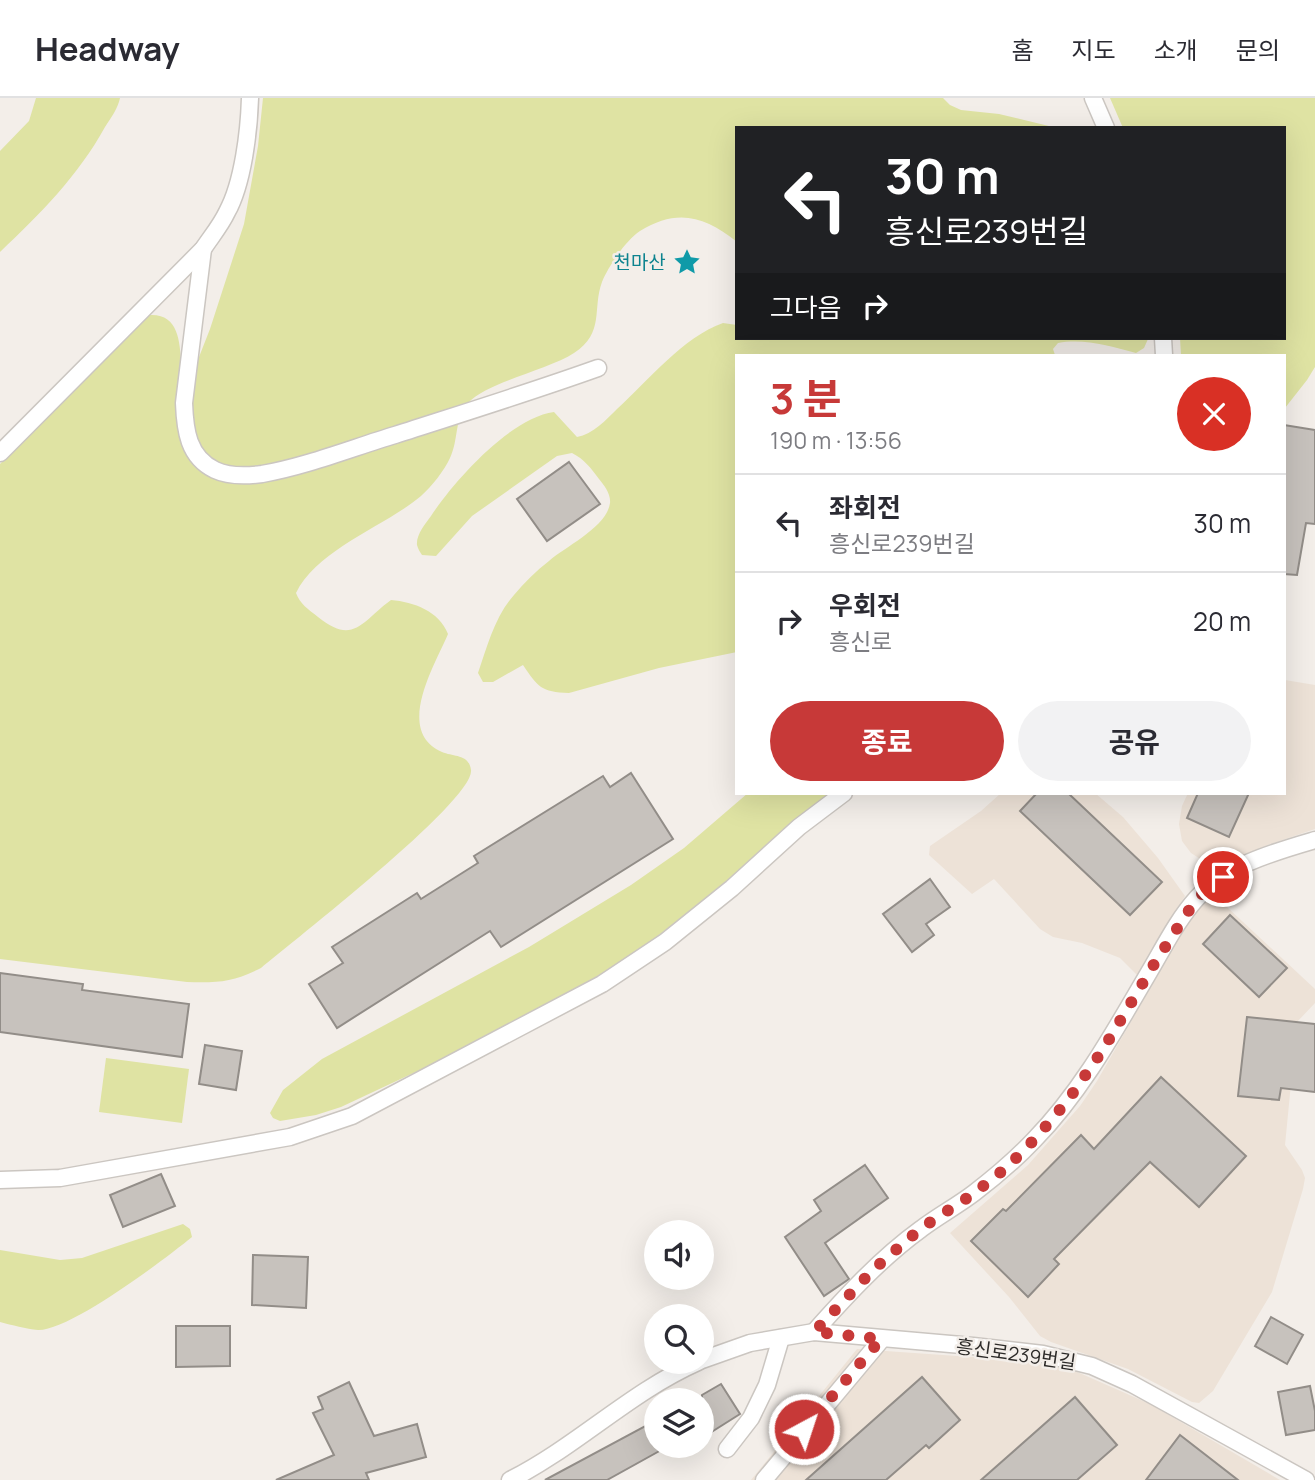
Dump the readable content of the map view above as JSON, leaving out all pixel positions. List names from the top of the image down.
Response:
{
  "streets": {
    "lane": ["흥신로239번길"]
  },
  "places": {
    "place": ["천마산"]
  },
  "page": {
    "header": "Headway",
    "nav": [
      "홈",
      "지도",
      "소개",
      "문의"
    ],
    "turn": ["30 m", "흥신로239번길"],
    "then": "그다음",
    "heading": ["3 분", "190 m · 13:56"],
    "list": [
      {
        "name": "좌회전",
        "note": "흥신로239번길",
        "value": "30 m"
      },
      {
        "name": "우회전",
        "note": "흥신로",
        "value": "20 m"
      }
    ],
    "buttons": ["종료", "공유"]
  }
}
